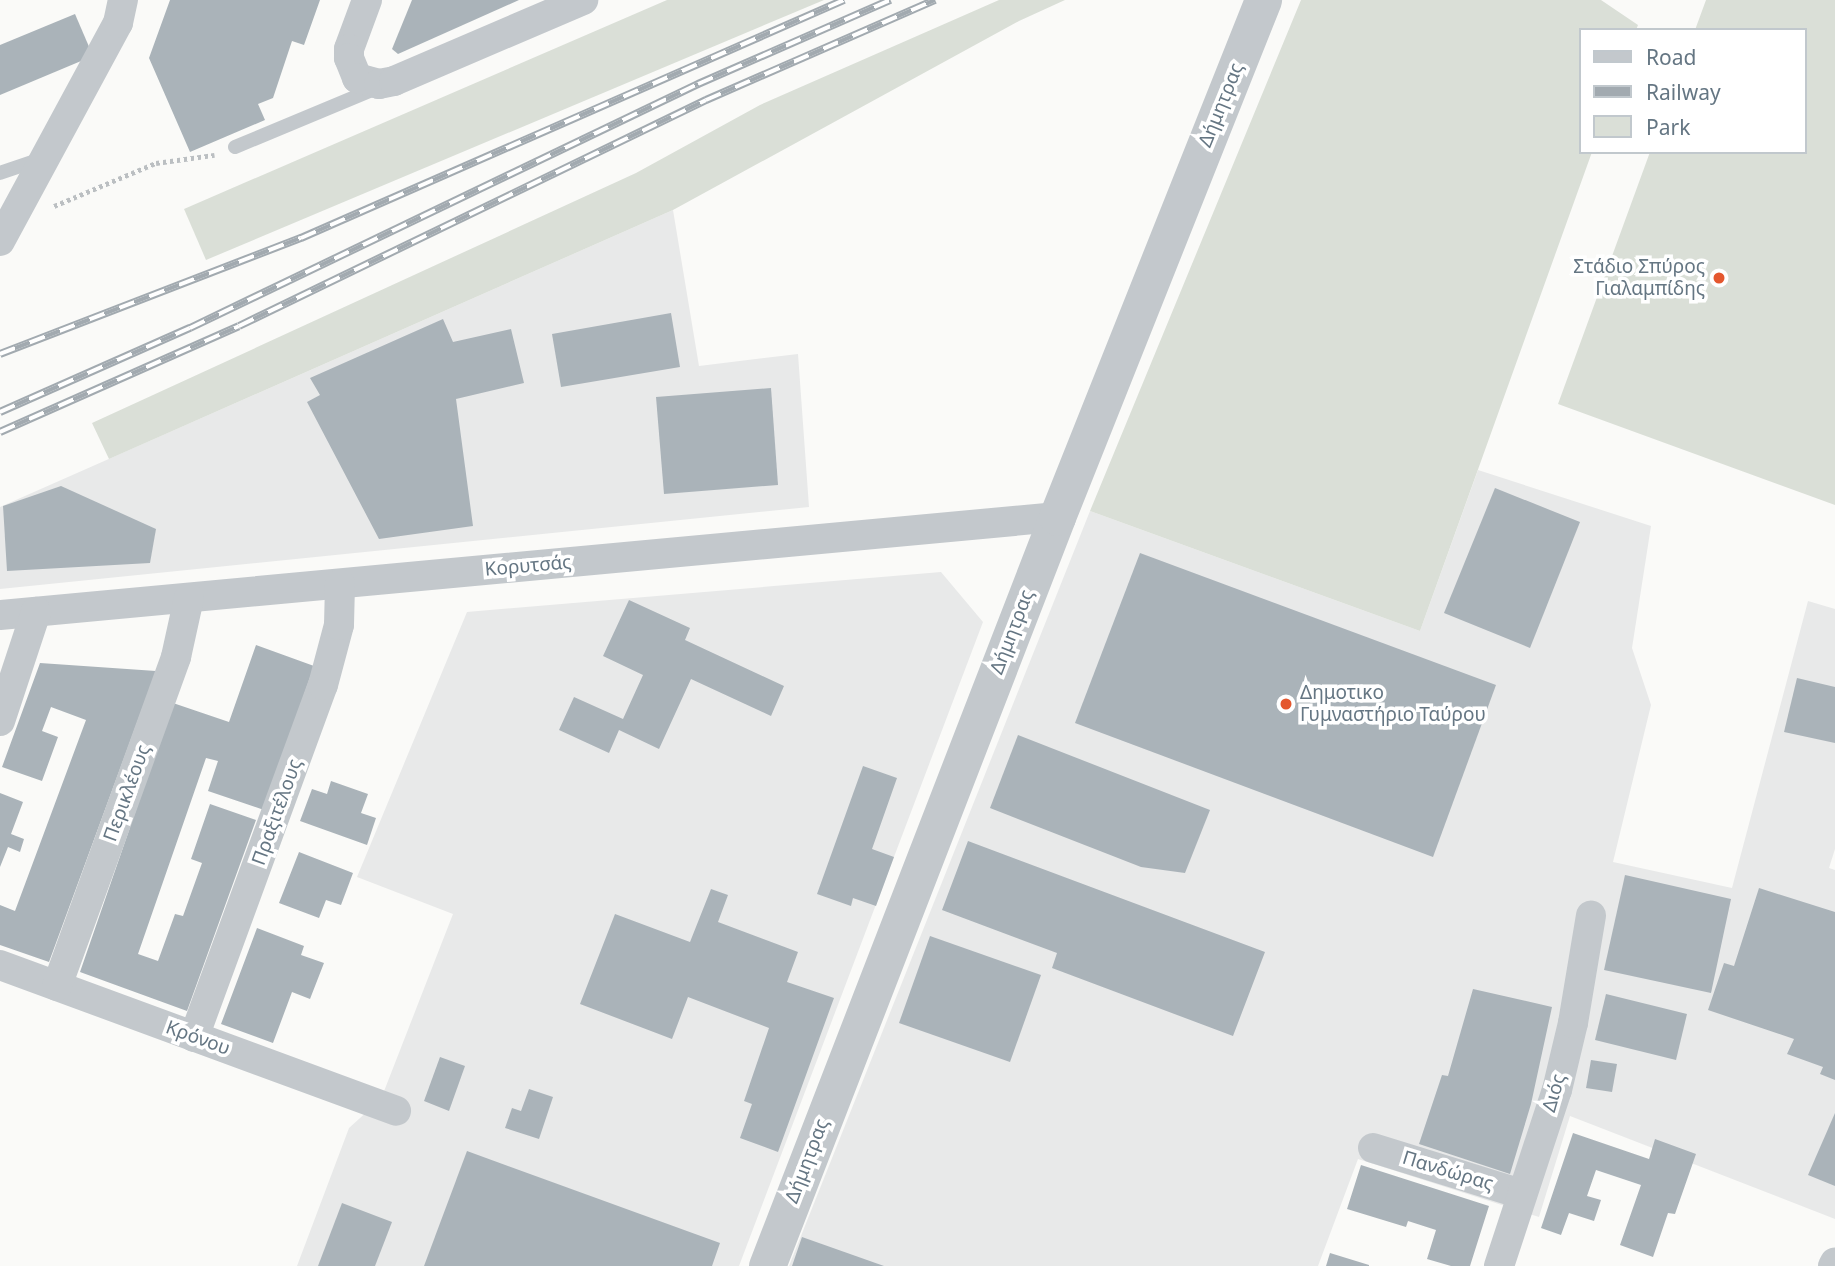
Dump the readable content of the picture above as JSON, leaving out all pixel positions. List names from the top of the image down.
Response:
{
  "streets": {
    "street": [
      "Δήμητρας",
      "Κορυτσάς",
      "Περικλέους",
      "Πραξιτέλους",
      "Κρόνου",
      "Διός",
      "Πανδώρας"
    ]
  },
  "crossings": [
    ["Δήμητρας", "Κορυτσάς"],
    ["Κορυτσάς", "Περικλέους"],
    ["Κορυτσάς", "Πραξιτέλους"],
    ["Περικλέους", "Κρόνου"],
    ["Πραξιτέλους", "Κρόνου"],
    ["Διός", "Πανδώρας"]
  ],
  "places": ["Στάδιο Σπύρος Γιαλαμπίδης", "Δημοτικο Γυμναστήριο Ταύρου"],
  "legend": ["Road", "Railway", "Park"]
}
